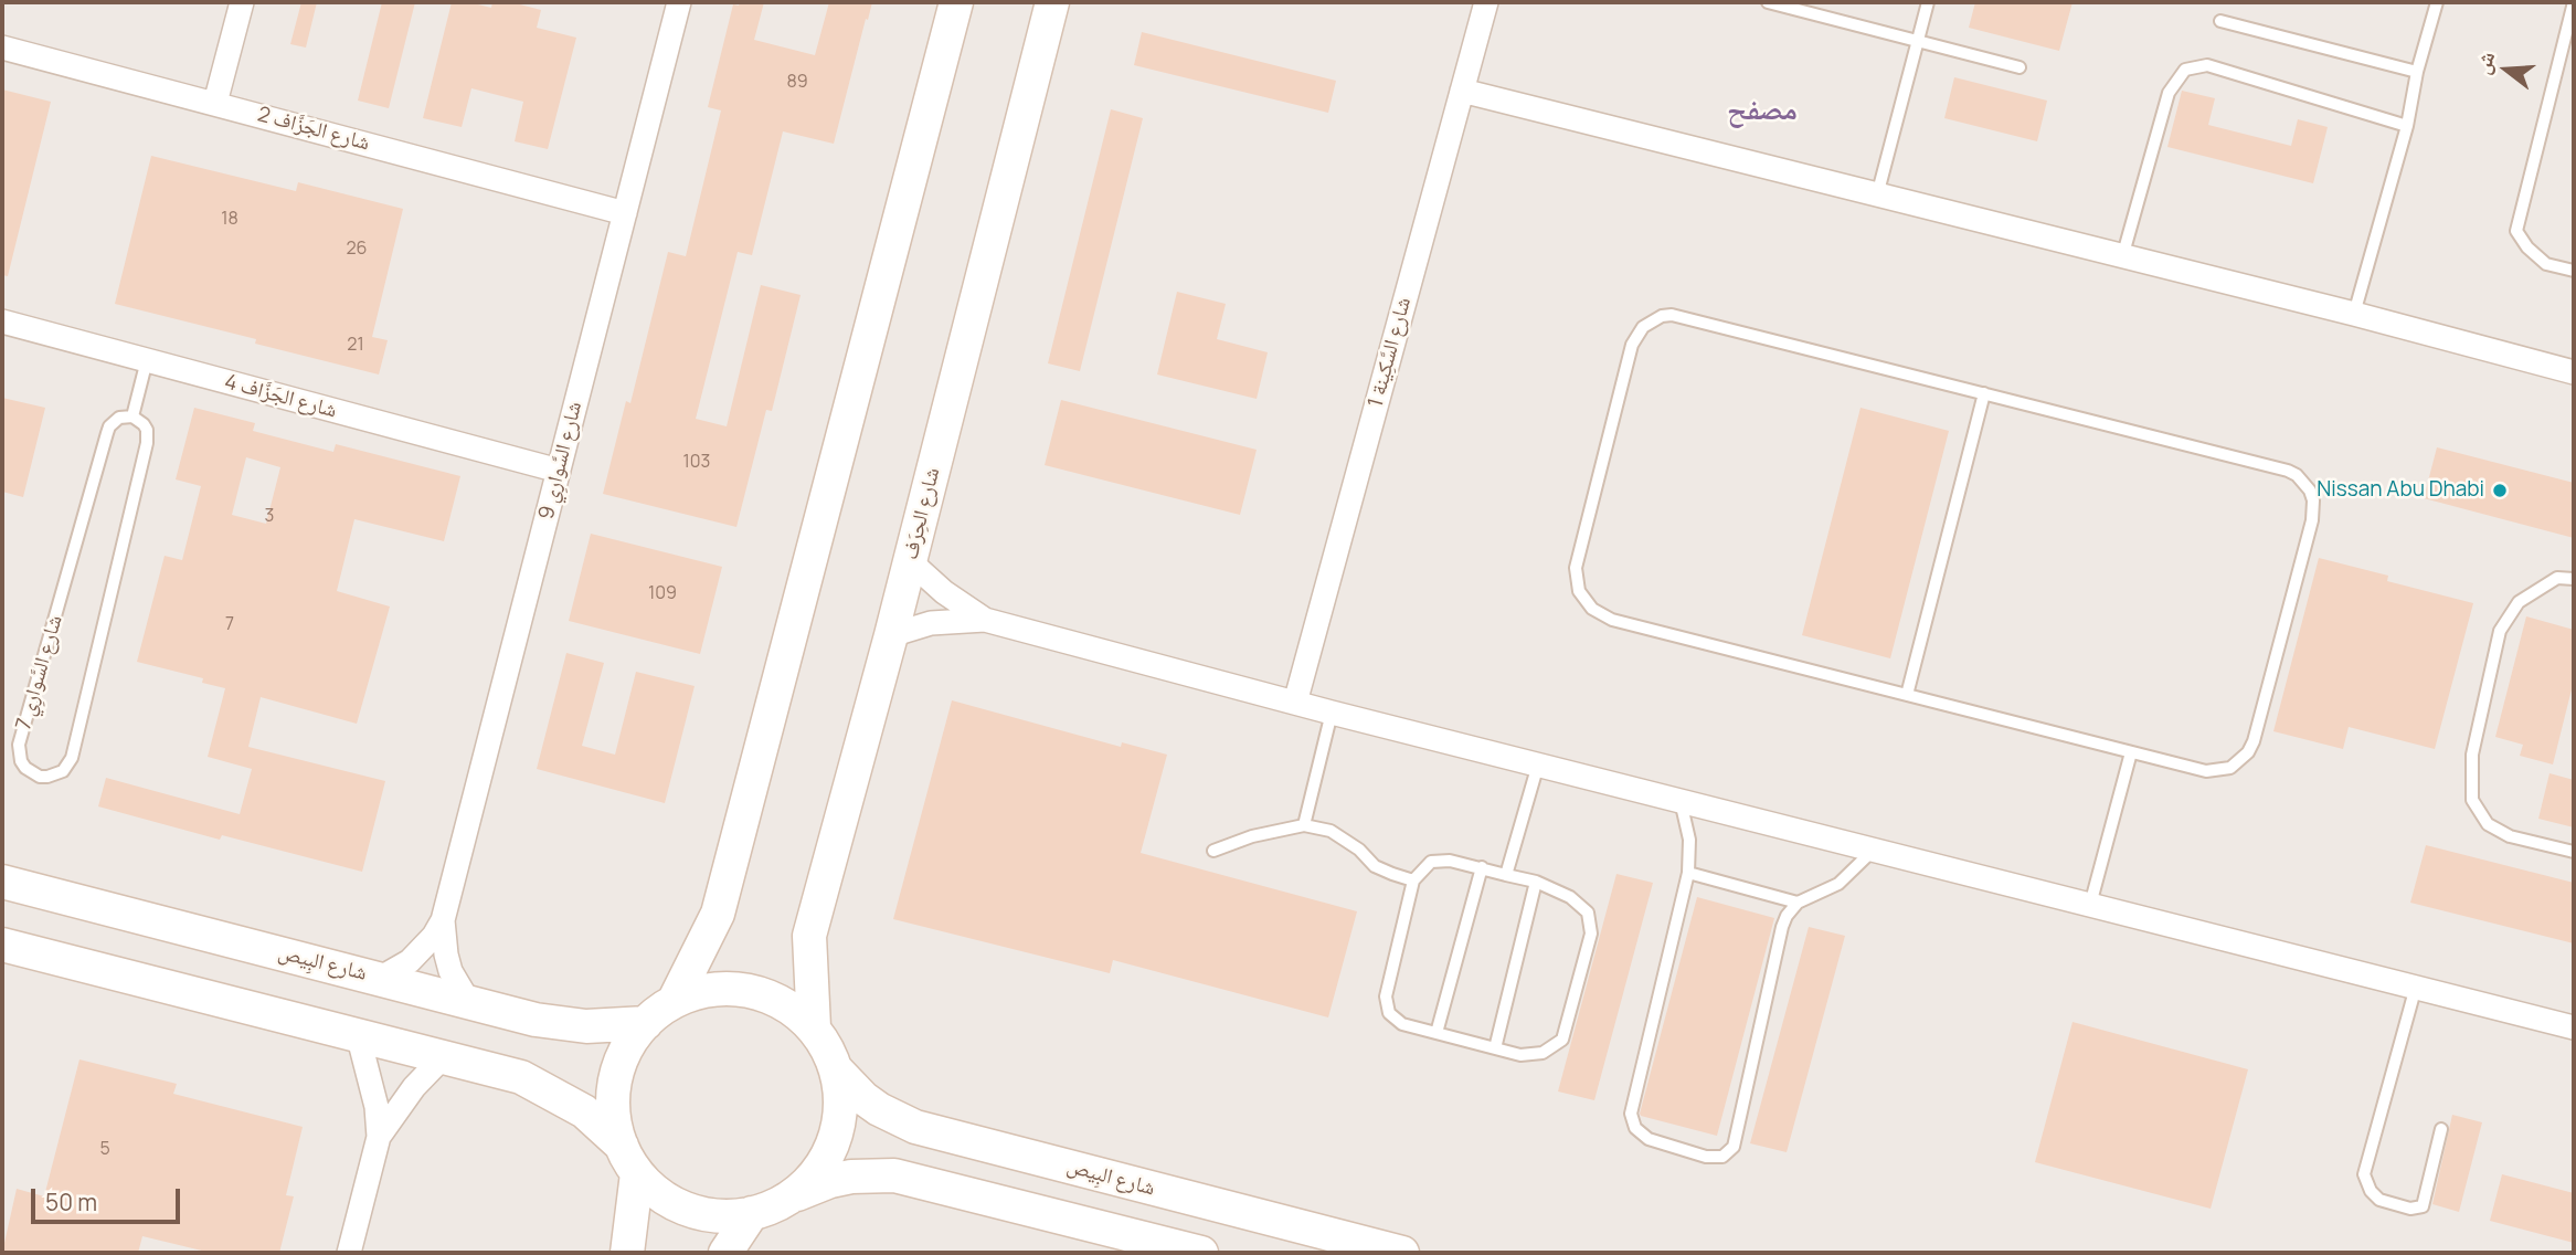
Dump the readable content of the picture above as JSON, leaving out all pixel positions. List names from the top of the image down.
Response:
{
  "streets": {
    "street": [
      "شارع الجَزَّاف 2",
      "شارع السَّكِينة 1",
      "شارع الجَزَّاف 4",
      "شارع السَّوارِي 9",
      "شارع الحِرَف",
      "شارع البِيص"
    ],
    "lane": ["شارع السَّوارِي 7"]
  },
  "crossings": [
    ["شارع الجَزَّاف 2", "شارع السَّوارِي 9"],
    ["شارع الجَزَّاف 4", "شارع السَّوارِي 9"],
    ["شارع السَّوارِي 9", "شارع البِيص"],
    ["شارع الحِرَف", "شارع البِيص"]
  ],
  "districts": ["مصفح"],
  "places": ["Nissan Abu Dhabi"],
  "house_numbers": [
    "89",
    "18",
    "26",
    "21",
    "103",
    "3",
    "109",
    "7",
    "5"
  ],
  "scale_bar": "50 m",
  "north": "left"
}
